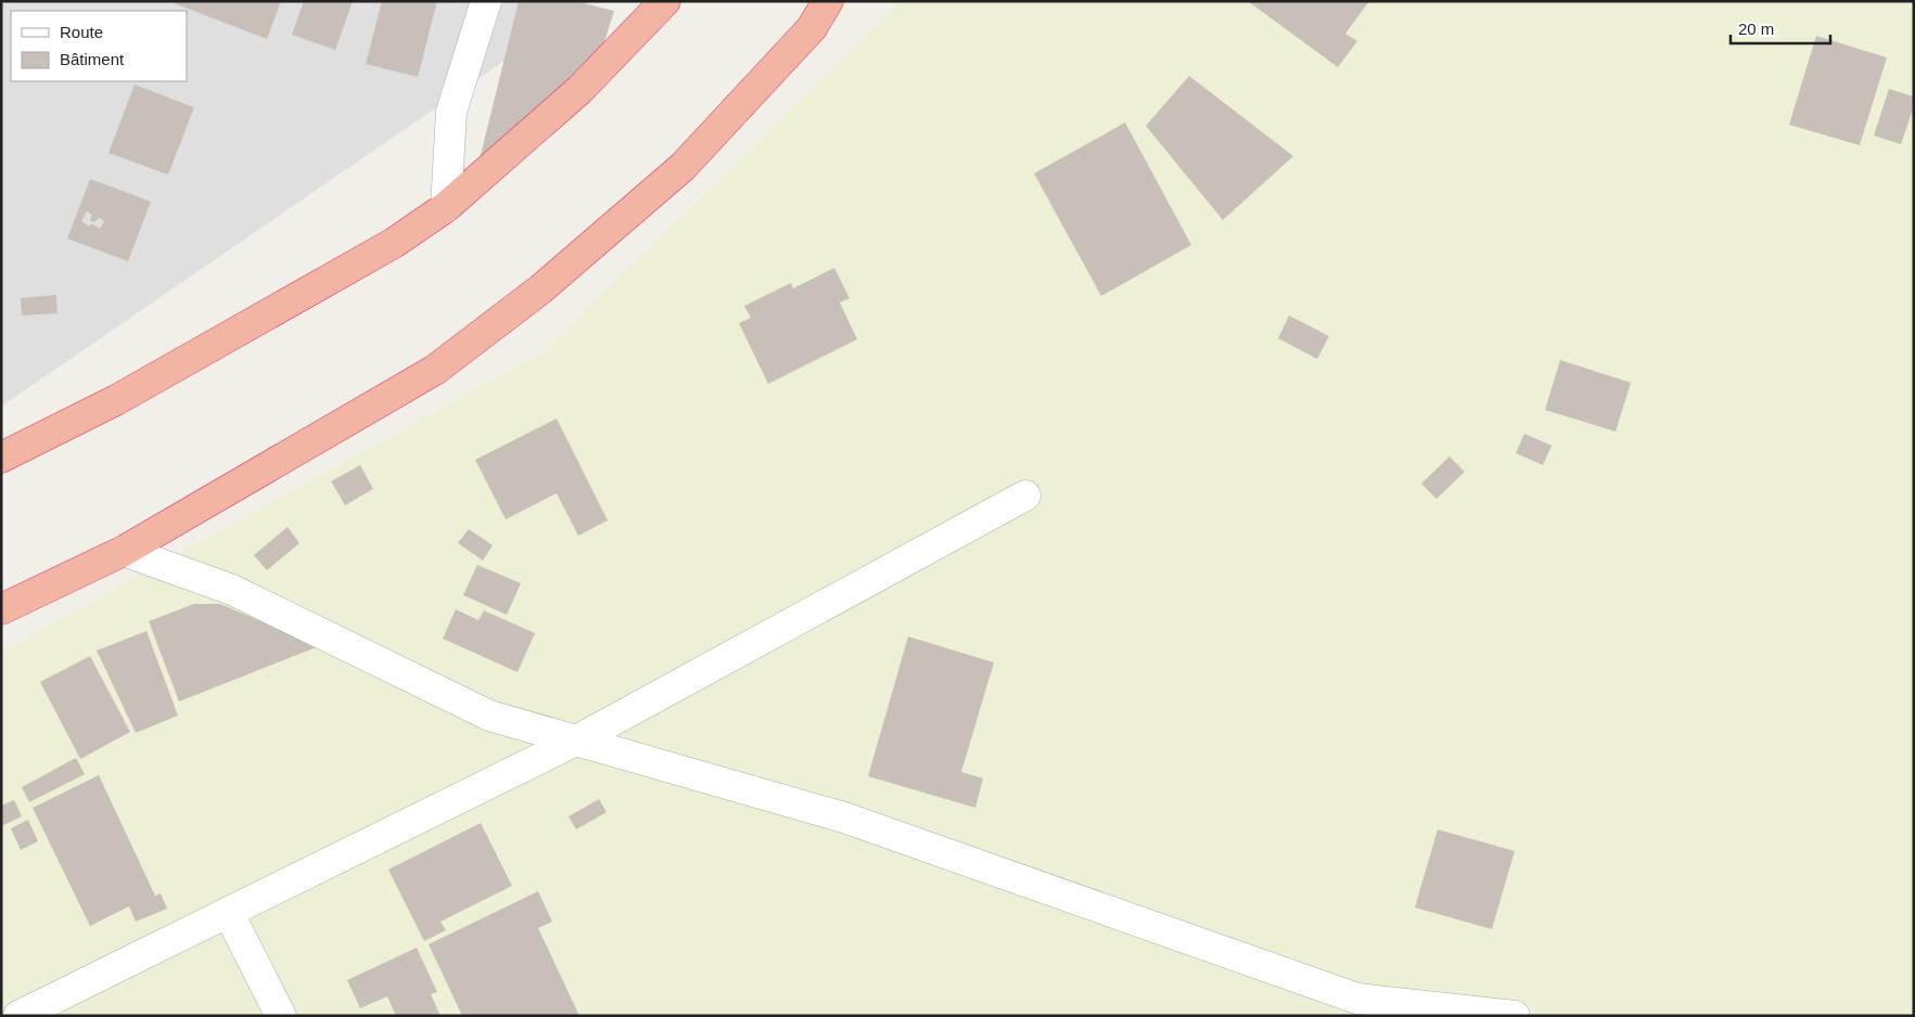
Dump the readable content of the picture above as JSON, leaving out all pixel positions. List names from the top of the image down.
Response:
{
  "legend": ["Route", "Bâtiment"],
  "scale_bar": "20 m"
}
